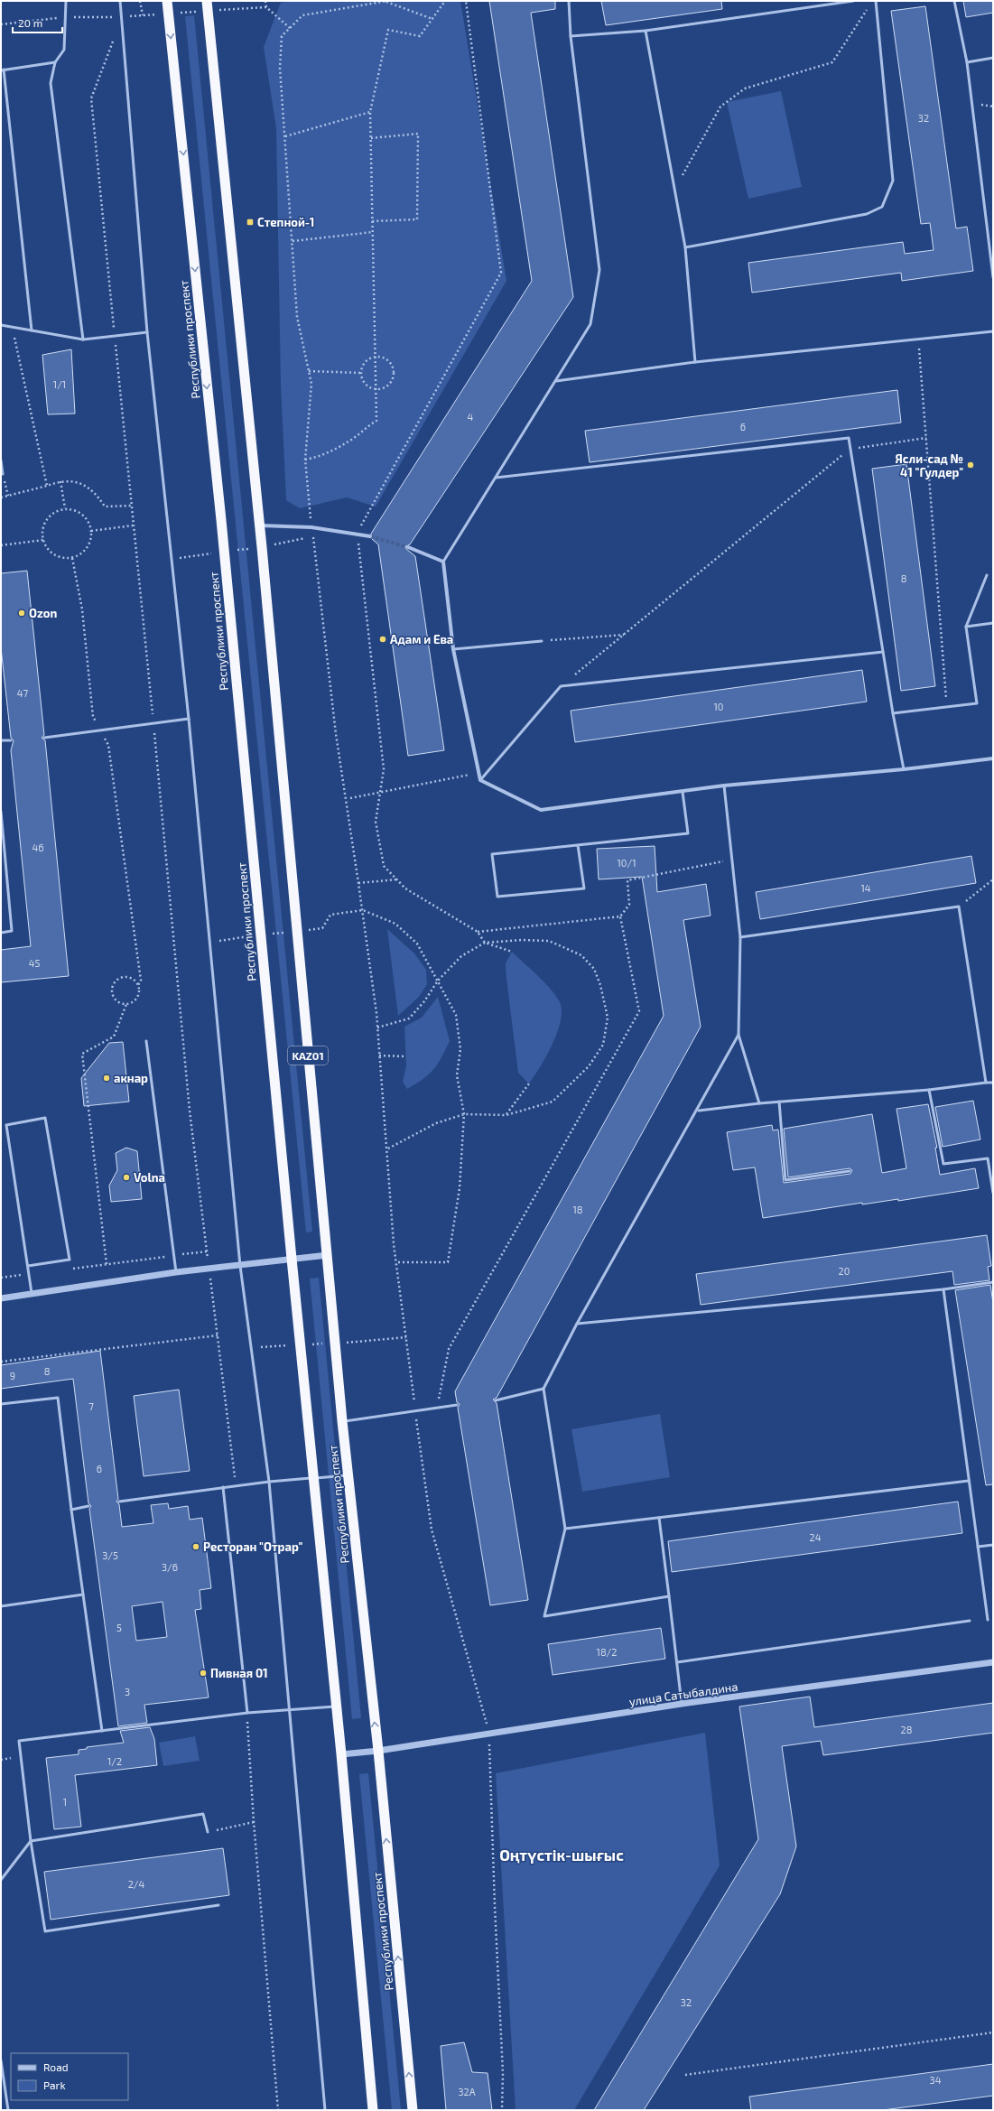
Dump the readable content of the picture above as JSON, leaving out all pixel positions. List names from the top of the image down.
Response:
{
  "streets": {
    "highway": ["Республики проспект", "KАZ01"],
    "street": ["улица Сатыбалдина"]
  },
  "crossings": [
    ["Республики проспект", "улица Сатыбалдина"]
  ],
  "districts": ["Оңтүстік-шығыс"],
  "places": {
    "transit": ["Степной-1"],
    "other": [
      "Ясли-сад № 41 \"Гулдер\"",
      "Ozon",
      "Адам и Ева",
      "акнар",
      "Volna",
      "Ресторан \"Отрар\"",
      "Пивная 01"
    ]
  },
  "house_numbers": [
    "32",
    "1/1",
    "4",
    "6",
    "8",
    "47",
    "10",
    "46",
    "10/1",
    "14",
    "45",
    "18",
    "20",
    "8",
    "9",
    "7",
    "6",
    "24",
    "3/5",
    "3/6",
    "5",
    "18/2",
    "3",
    "28",
    "1/2",
    "1",
    "2/4",
    "32",
    "34",
    "32А"
  ],
  "legend": ["Road", "Park"],
  "scale_bar": "20 m"
}
